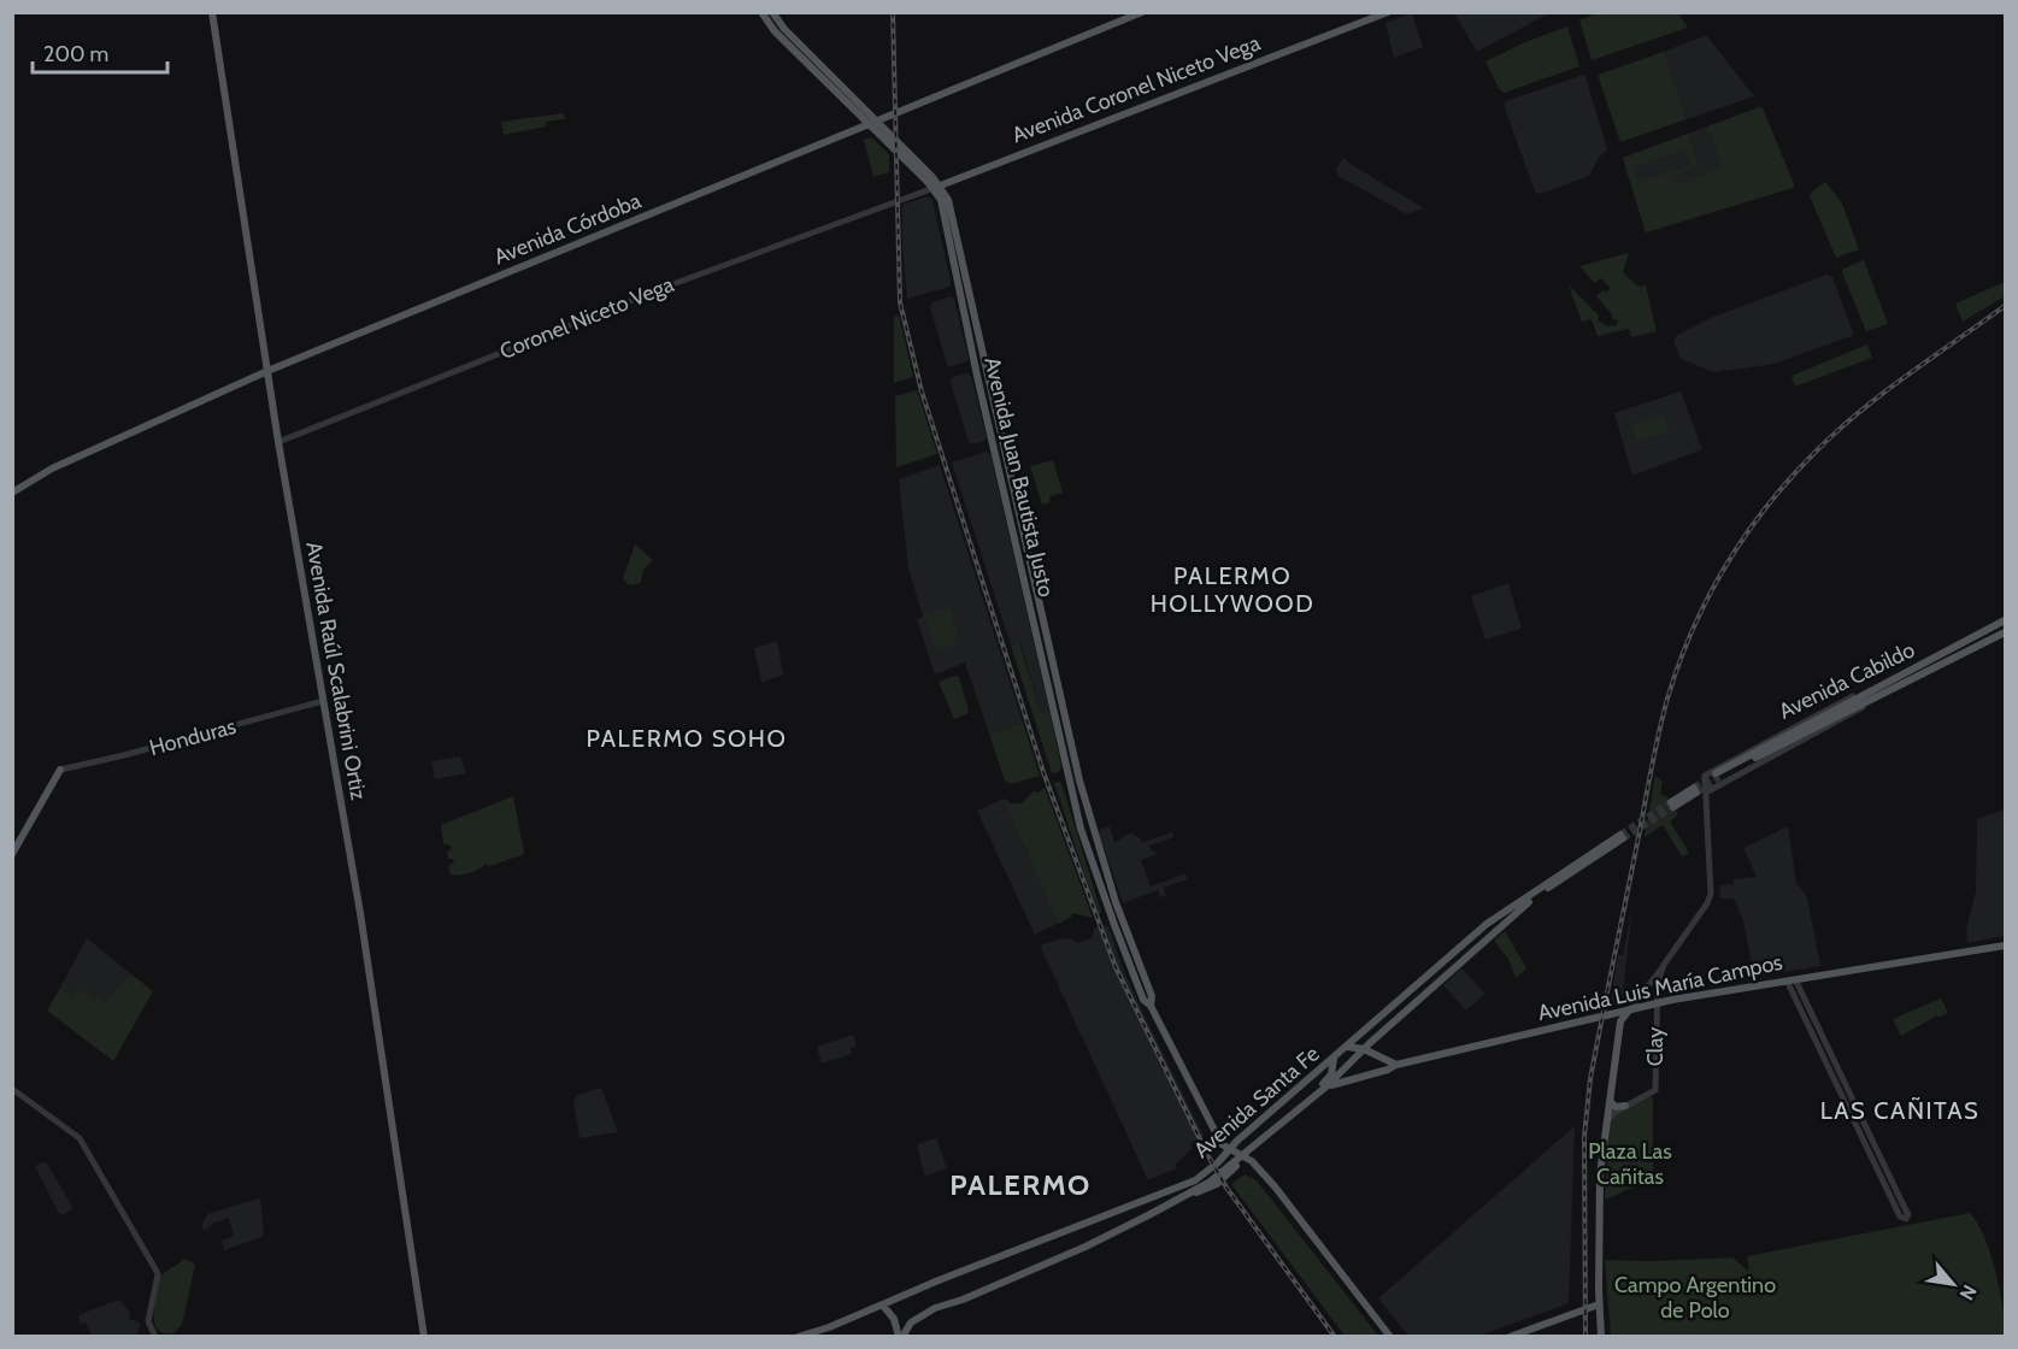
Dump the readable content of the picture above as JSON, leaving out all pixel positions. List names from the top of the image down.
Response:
{
  "streets": {
    "main road": [
      "Avenida Coronel Niceto Vega",
      "Avenida Córdoba",
      "Avenida Juan Bautista Justo",
      "Avenida Raúl Scalabrini Ortiz",
      "Avenida Cabildo",
      "Avenida Luis María Campos",
      "Avenida Santa Fe"
    ],
    "street": ["Coronel Niceto Vega", "Honduras", "Clay"]
  },
  "crossings": [
    ["Avenida Coronel Niceto Vega", "Coronel Niceto Vega"],
    ["Avenida Coronel Niceto Vega", "Avenida Juan Bautista Justo"],
    ["Avenida Córdoba", "Avenida Juan Bautista Justo"],
    ["Avenida Córdoba", "Avenida Raúl Scalabrini Ortiz"],
    ["Coronel Niceto Vega", "Avenida Raúl Scalabrini Ortiz"],
    ["Avenida Juan Bautista Justo", "Avenida Santa Fe"],
    ["Avenida Raúl Scalabrini Ortiz", "Honduras"],
    ["Avenida Luis María Campos", "Clay"],
    ["Avenida Luis María Campos", "Avenida Santa Fe"]
  ],
  "districts": [
    "PALERMO HOLLYWOOD",
    "PALERMO SOHO",
    "LAS CAÑITAS",
    "PALERMO"
  ],
  "parks": ["Plaza Las Cañitas", "Campo Argentino de Polo"],
  "scale_bar": "200 m",
  "north": "bottom right"
}
